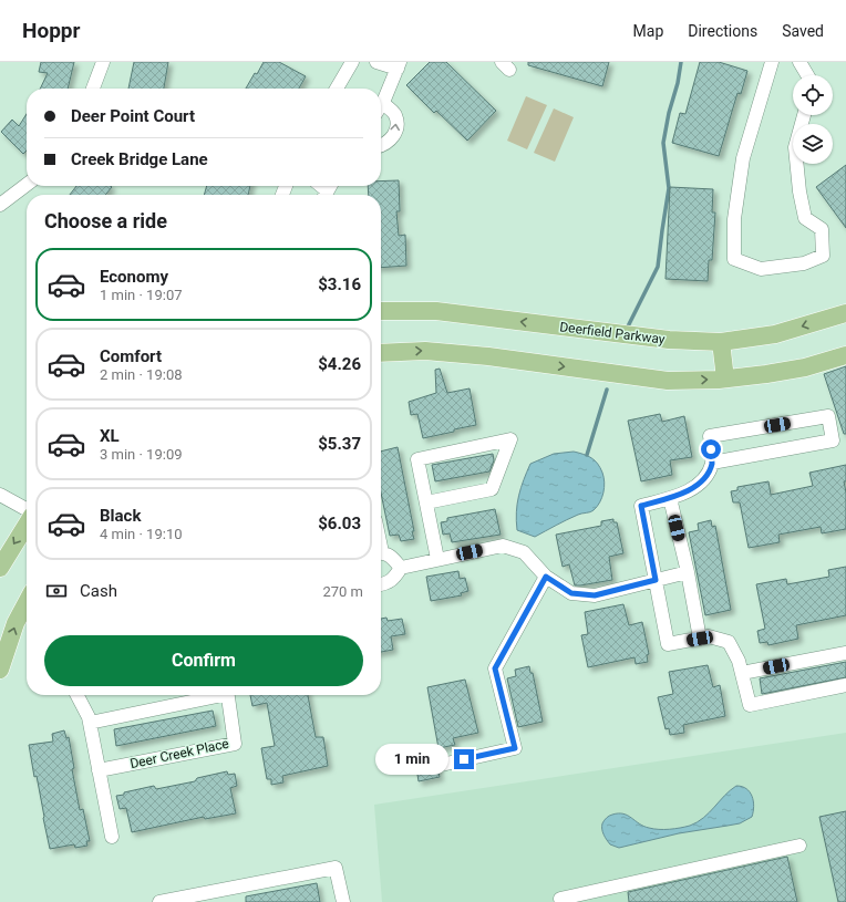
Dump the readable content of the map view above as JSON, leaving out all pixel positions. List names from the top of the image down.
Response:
{
  "streets": {
    "main road": ["Deerfield Parkway"],
    "street": ["Deer Creek Place"]
  },
  "page": {
    "header": "Hoppr",
    "nav": ["Map", "Directions", "Saved"],
    "banner": ["Deer Point Court", "Creek Bridge Lane"],
    "heading": "Choose a ride",
    "list": [
      {
        "name": "Economy",
        "note": "1 min · 19:07",
        "value": "$3.16"
      },
      {
        "name": "Comfort",
        "note": "2 min · 19:08",
        "value": "$4.26"
      },
      {
        "name": "XL",
        "note": "3 min · 19:09",
        "value": "$5.37"
      },
      {
        "name": "Black",
        "note": "4 min · 19:10",
        "value": "$6.03"
      }
    ],
    "pay": ["Cash", "270 m"],
    "buttons": "Confirm",
    "bubble": "1 min"
  }
}
